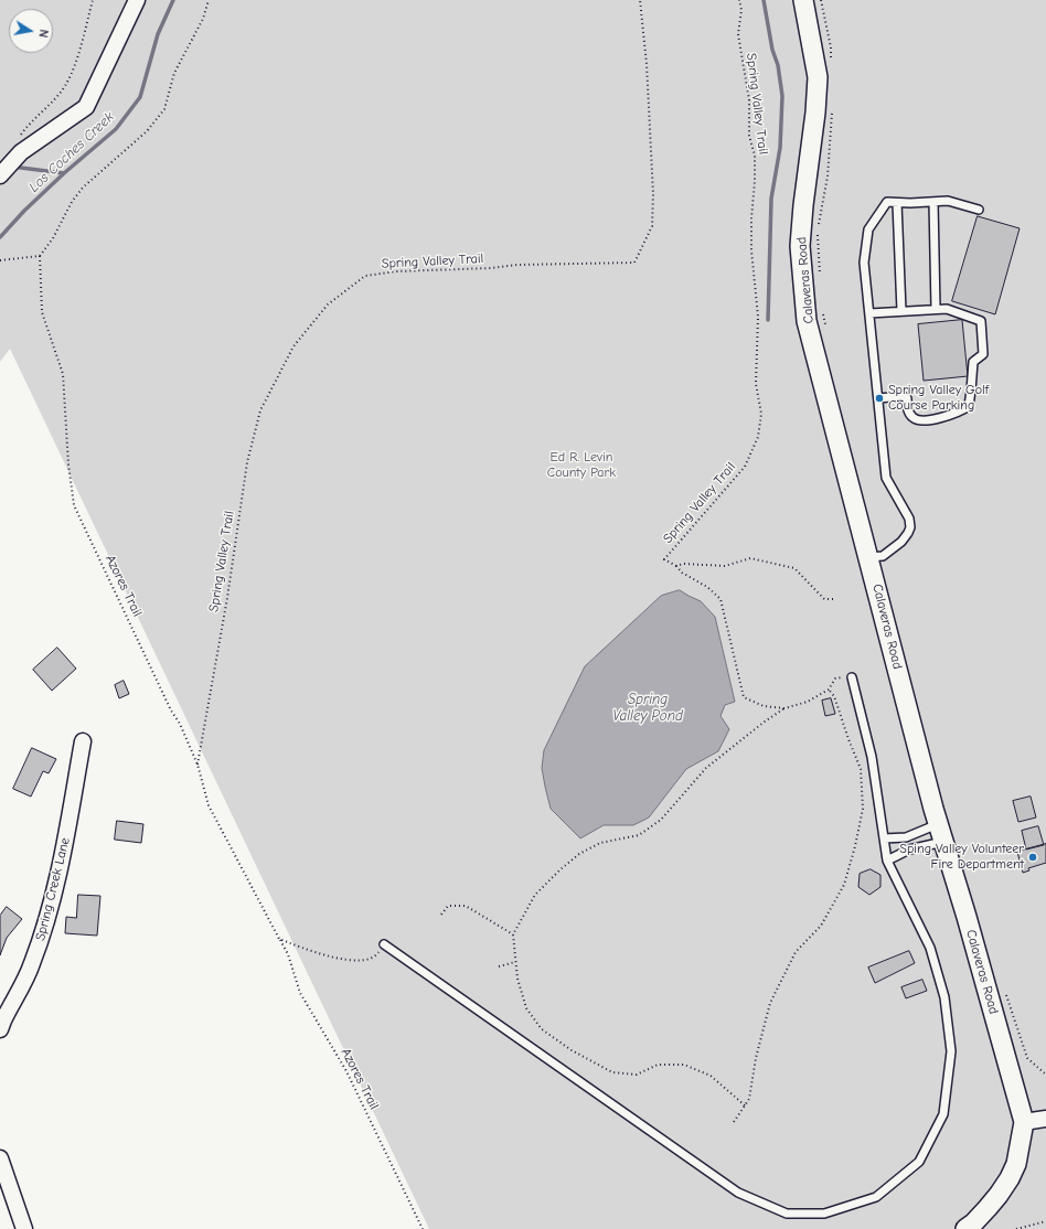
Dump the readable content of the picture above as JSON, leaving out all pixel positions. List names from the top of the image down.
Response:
{
  "streets": {
    "street": ["Calaveras Road", "Spring Creek Lane"],
    "path": ["Spring Valley Trail", "Azores Trail"]
  },
  "crossings": [
    ["Spring Valley Trail", "Azores Trail"]
  ],
  "water": ["Los Coches Creek", "Spring Valley Pond"],
  "parks": ["Ed R. Levin County Park"],
  "places": ["Spring Valley Golf Course Parking", "Sping Valley Volunteer Fire Department"],
  "north": "right"
}
